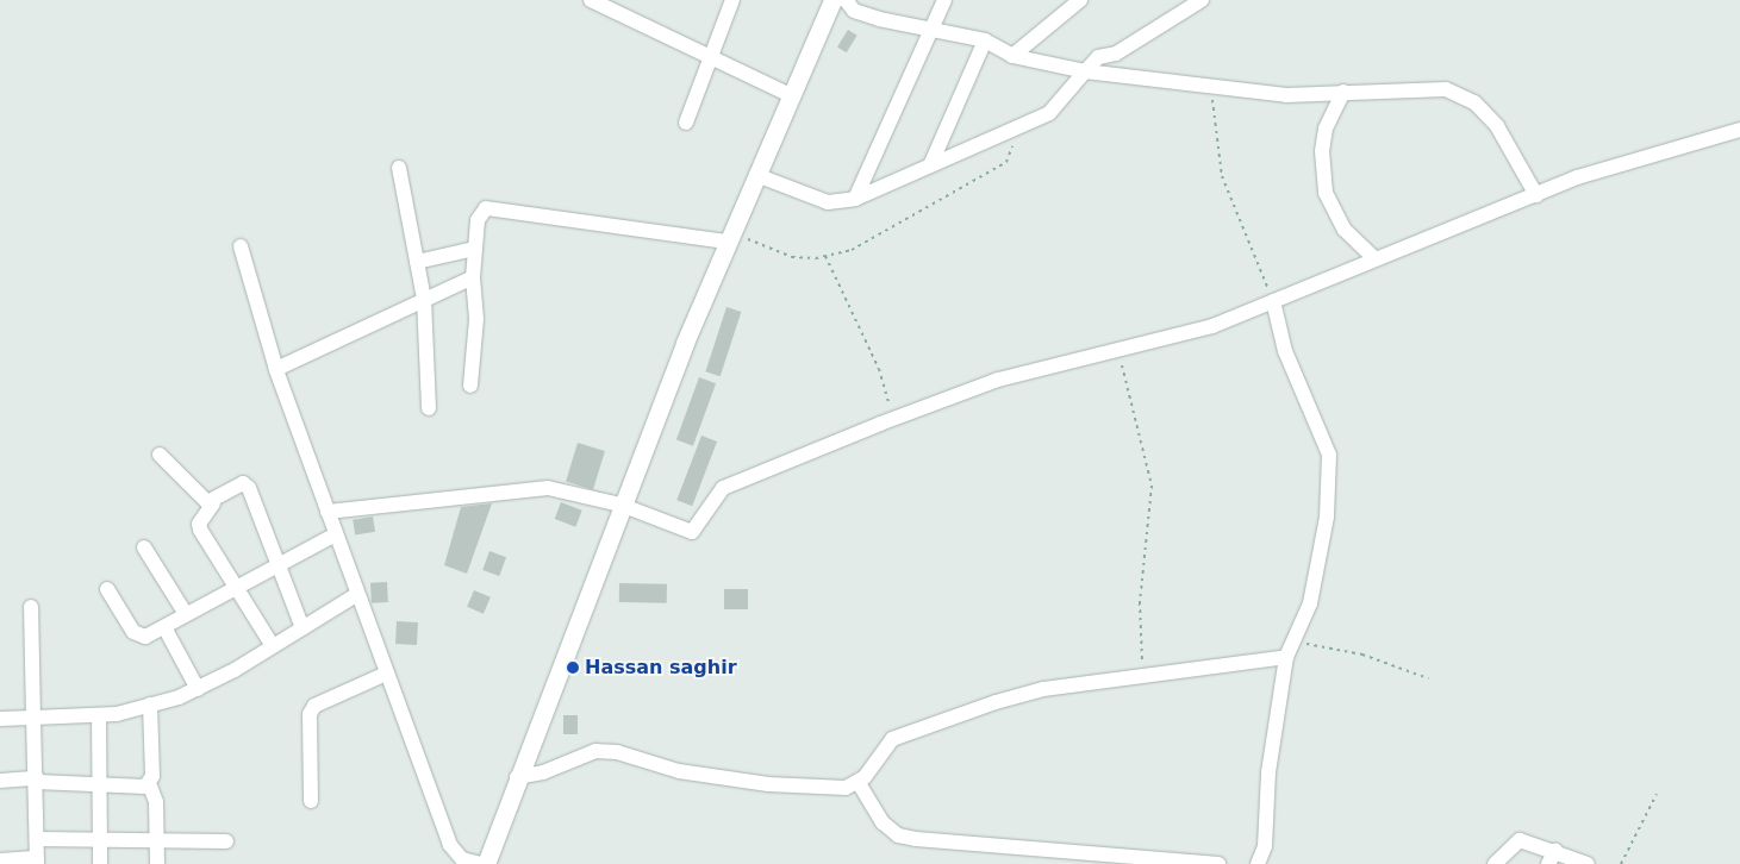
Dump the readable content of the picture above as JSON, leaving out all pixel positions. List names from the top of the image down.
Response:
{
  "places": ["Hassan saghir"]
}
